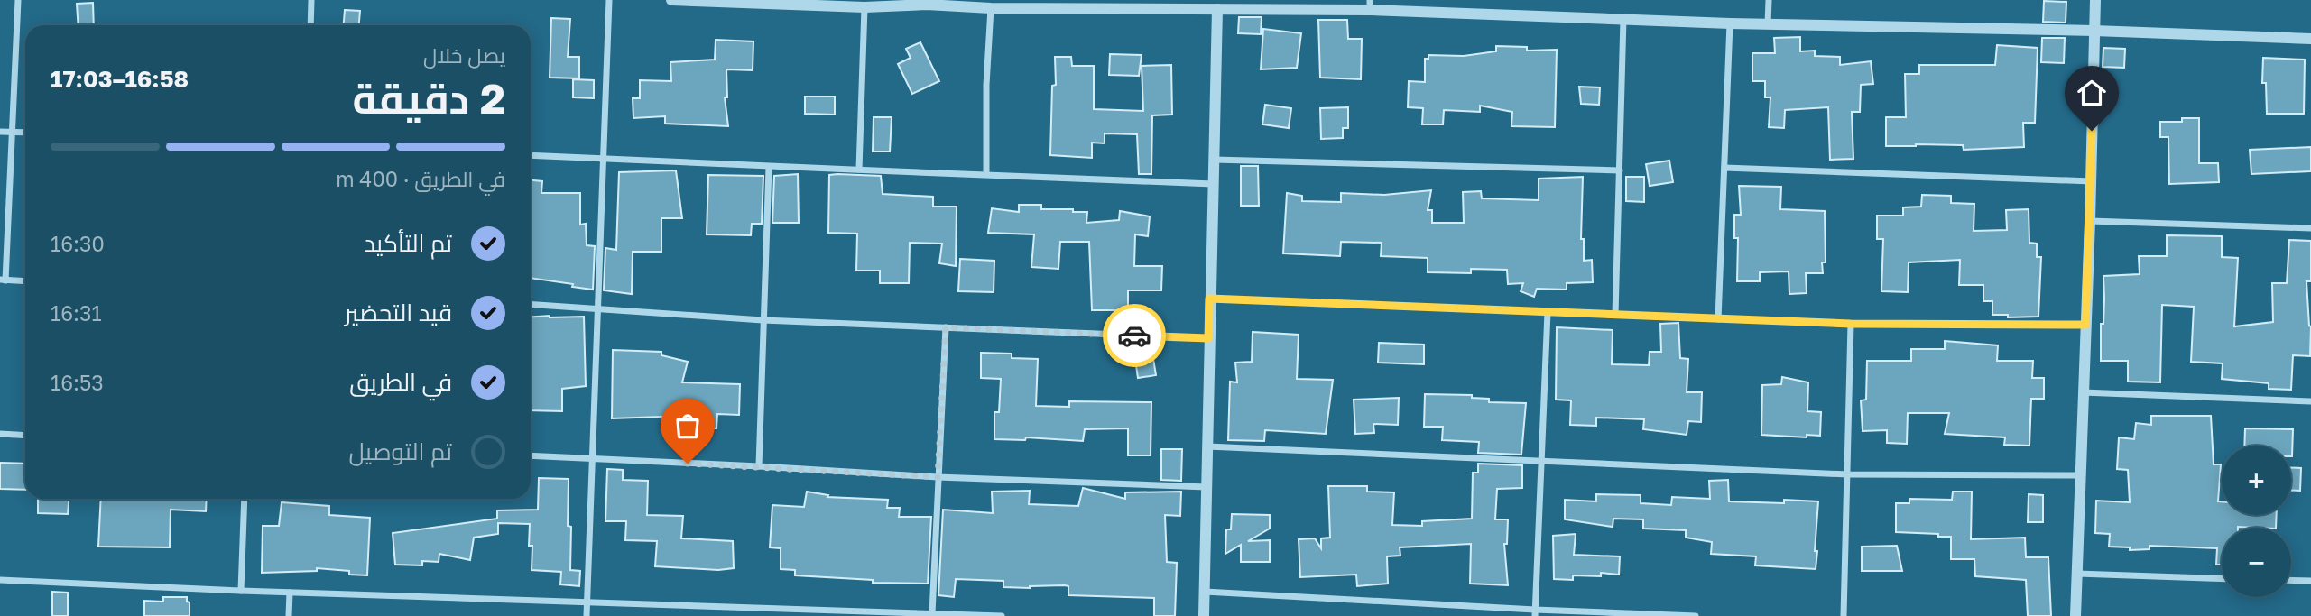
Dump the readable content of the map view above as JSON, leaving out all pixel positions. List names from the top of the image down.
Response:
{
  "page": {
    "heading": ["2 دقيقة", "يصل خلال", "16:58–17:03"],
    "bar": "في الطريق · 400 m",
    "list": [
      ["تم التأكيد", "16:30"],
      ["قيد التحضير", "16:31"],
      ["في الطريق", "16:53"],
      "تم التوصيل"
    ],
    "map_buttons": ["+", "−"]
  }
}
